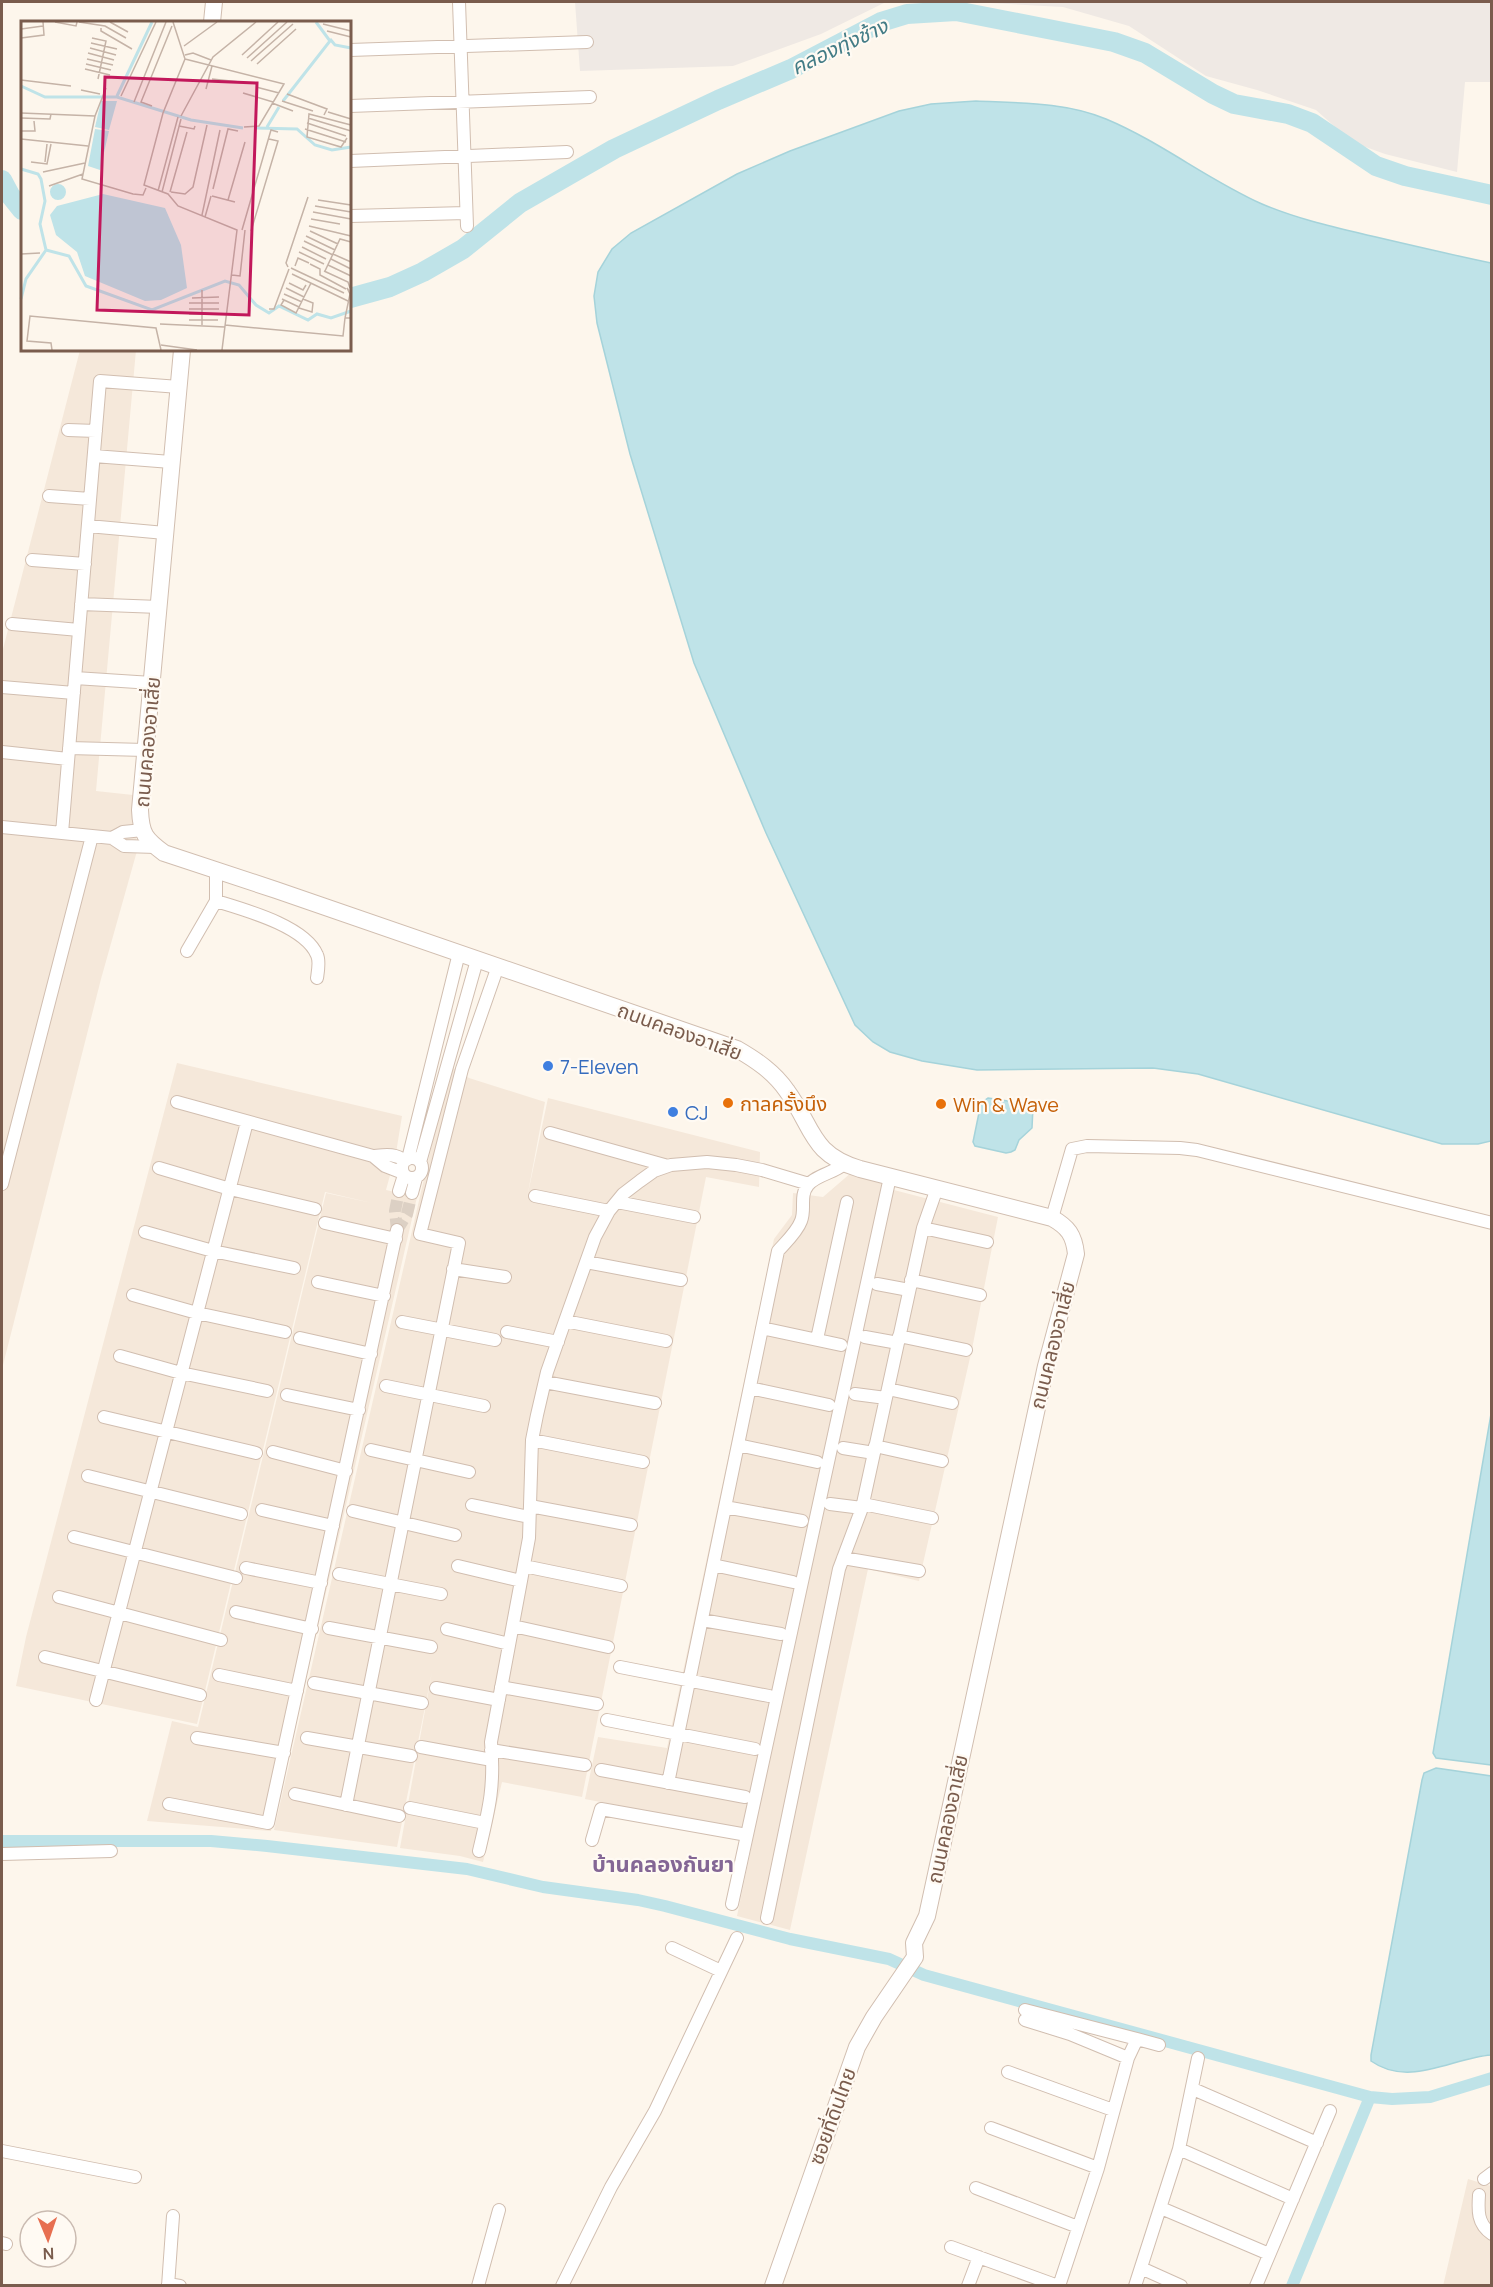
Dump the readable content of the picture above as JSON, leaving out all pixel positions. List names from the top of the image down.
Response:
{
  "streets": {
    "street": ["ถนนคลองอาเสี่ย", "ซอยที่ดินไทย"]
  },
  "crossings": [
    ["ถนนคลองอาเสี่ย", "ซอยที่ดินไทย"]
  ],
  "districts": ["บ้านคลองกันยา"],
  "water": ["คลองทุ่งช้าง"],
  "places": [
    "7-Eleven",
    "กาลครั้งนึง",
    "Win & Wave",
    "CJ"
  ],
  "north": "bottom"
}
